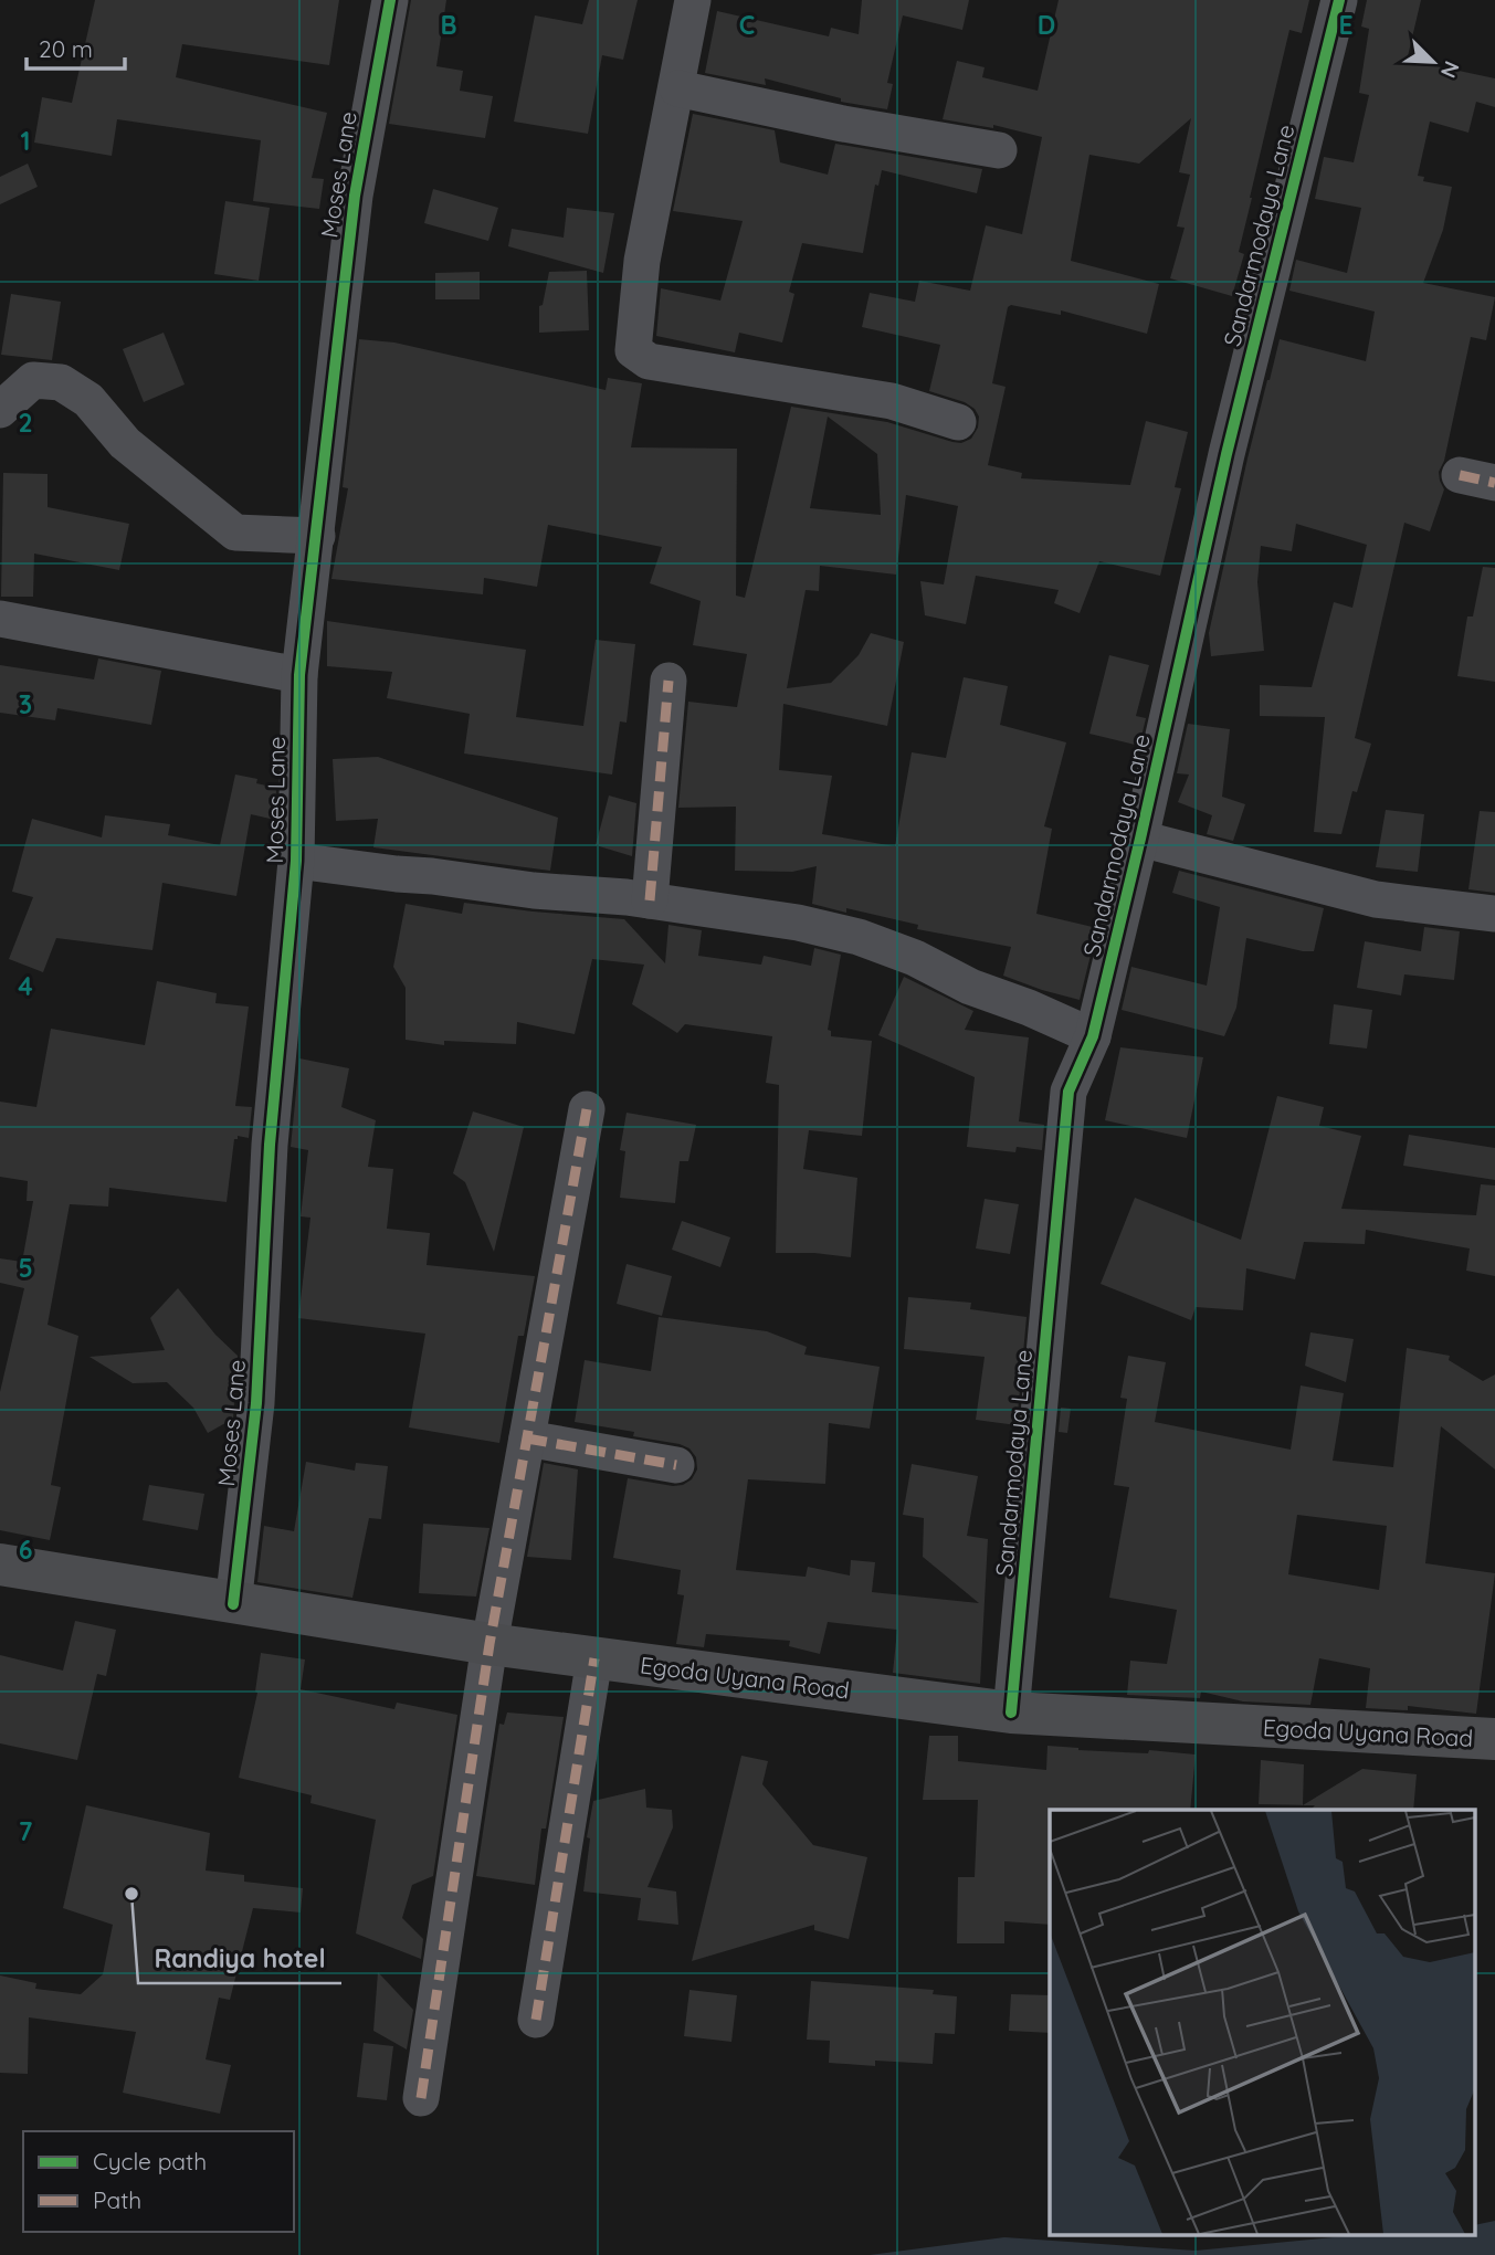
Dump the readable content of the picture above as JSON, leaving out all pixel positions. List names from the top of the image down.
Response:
{
  "streets": {
    "main road": ["Egoda Uyana Road"],
    "street": ["Moses Lane", "Sandarmodaya Lane"]
  },
  "crossings": [
    ["Moses Lane", "Egoda Uyana Road"],
    ["Sandarmodaya Lane", "Egoda Uyana Road"]
  ],
  "places": ["Randiya hotel"],
  "legend": ["Cycle path", "Path"],
  "scale_bar": "20 m",
  "north": "bottom right",
  "grid": {
    "columns": [
      "B",
      "C",
      "D",
      "E"
    ],
    "rows": [
      "1",
      "2",
      "3",
      "4",
      "5",
      "6",
      "7"
    ]
  }
}
